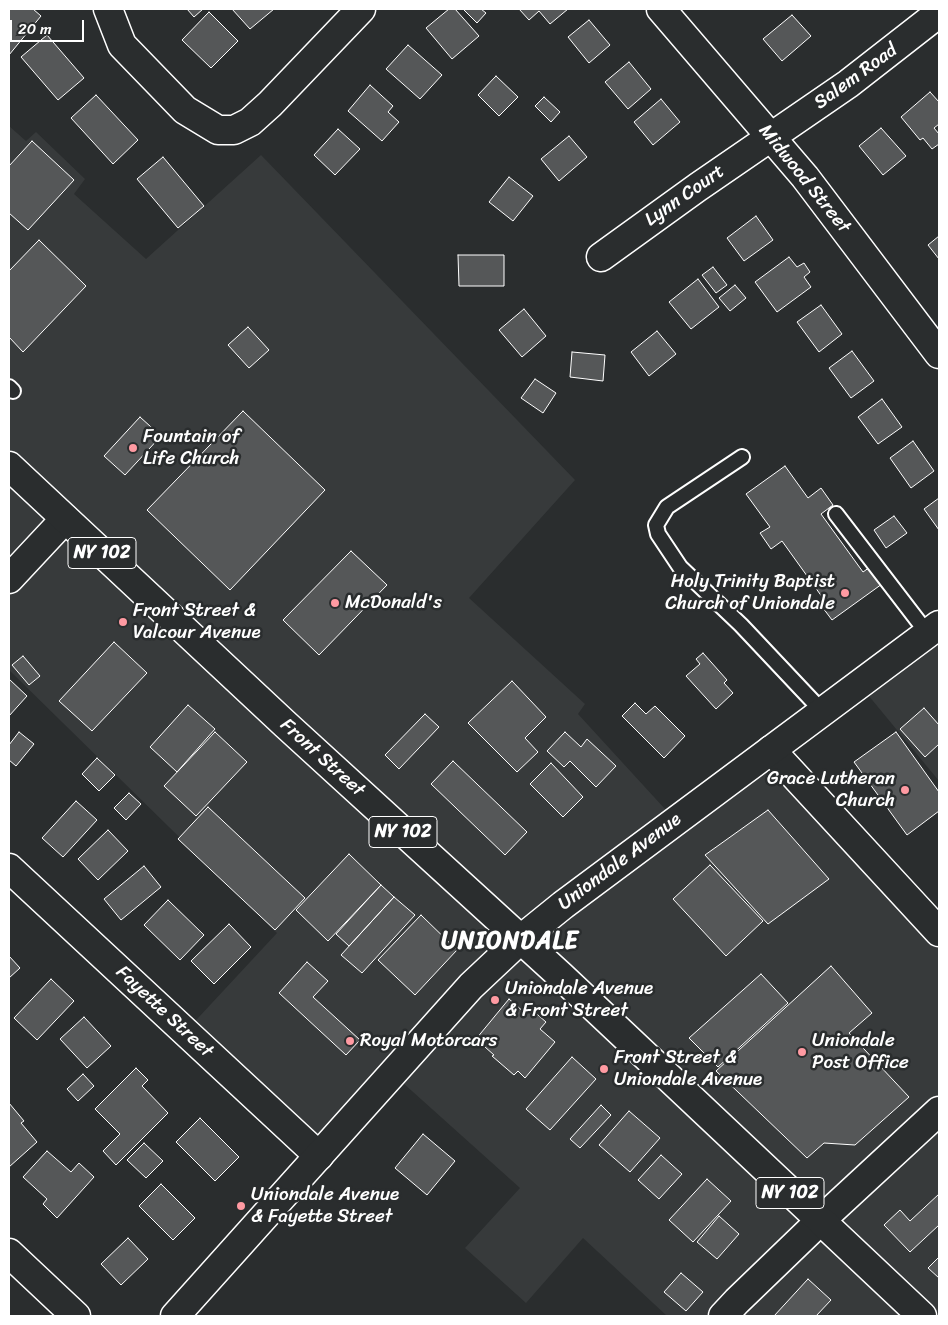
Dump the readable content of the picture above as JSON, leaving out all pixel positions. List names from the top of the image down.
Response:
{
  "streets": {
    "street": [
      "Salem Road",
      "Midwood Street",
      "Lynn Court",
      "NY 102",
      "Front Street",
      "Uniondale Avenue",
      "Fayette Street"
    ]
  },
  "crossings": [
    ["Salem Road", "Midwood Street"],
    ["Salem Road", "Lynn Court"],
    ["Midwood Street", "Lynn Court"],
    ["Front Street", "Uniondale Avenue"],
    ["Uniondale Avenue", "Fayette Street"]
  ],
  "districts": ["UNIONDALE"],
  "places": [
    "Fountain of Life Church",
    "Holy Trinity Baptist Church of Uniondale",
    "McDonald's",
    "Front Street & Valcour Avenue",
    "Grace Lutheran Church",
    "Uniondale Avenue & Front Street",
    "Royal Motorcars",
    "Uniondale Post Office",
    "Front Street & Uniondale Avenue",
    "Uniondale Avenue & Fayette Street"
  ],
  "scale_bar": "20 m"
}
